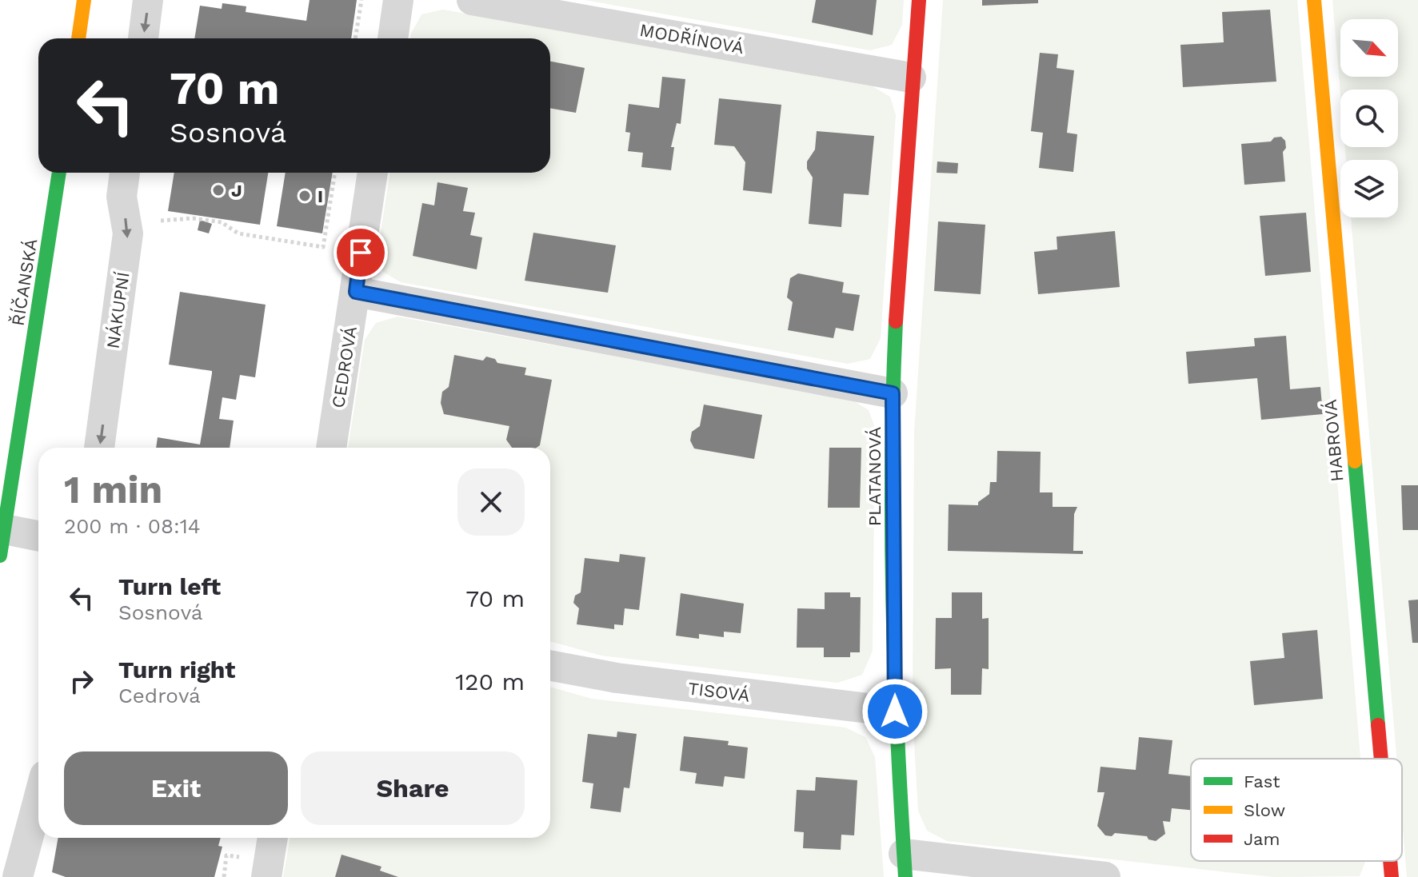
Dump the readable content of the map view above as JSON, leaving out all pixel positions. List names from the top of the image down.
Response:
{
  "streets": {
    "street": [
      "MODŘÍNOVÁ",
      "ŘÍČANSKÁ",
      "NÁKUPNÍ",
      "CEDROVÁ",
      "HABROVÁ",
      "PLATANOVÁ",
      "TISOVÁ"
    ]
  },
  "crossings": [
    ["MODŘÍNOVÁ", "PLATANOVÁ"],
    ["PLATANOVÁ", "TISOVÁ"]
  ],
  "one_way": ["NÁKUPNÍ"],
  "places": ["J", "I"],
  "legend": ["Fast", "Slow", "Jam"],
  "north": "bottom right",
  "page": {
    "turn": ["70 m", "Sosnová"],
    "heading": ["1 min", "200 m · 08:14"],
    "list": [
      {
        "name": "Turn left",
        "note": "Sosnová",
        "value": "70 m"
      },
      {
        "name": "Turn right",
        "note": "Cedrová",
        "value": "120 m"
      }
    ],
    "buttons": ["Exit", "Share"]
  }
}
